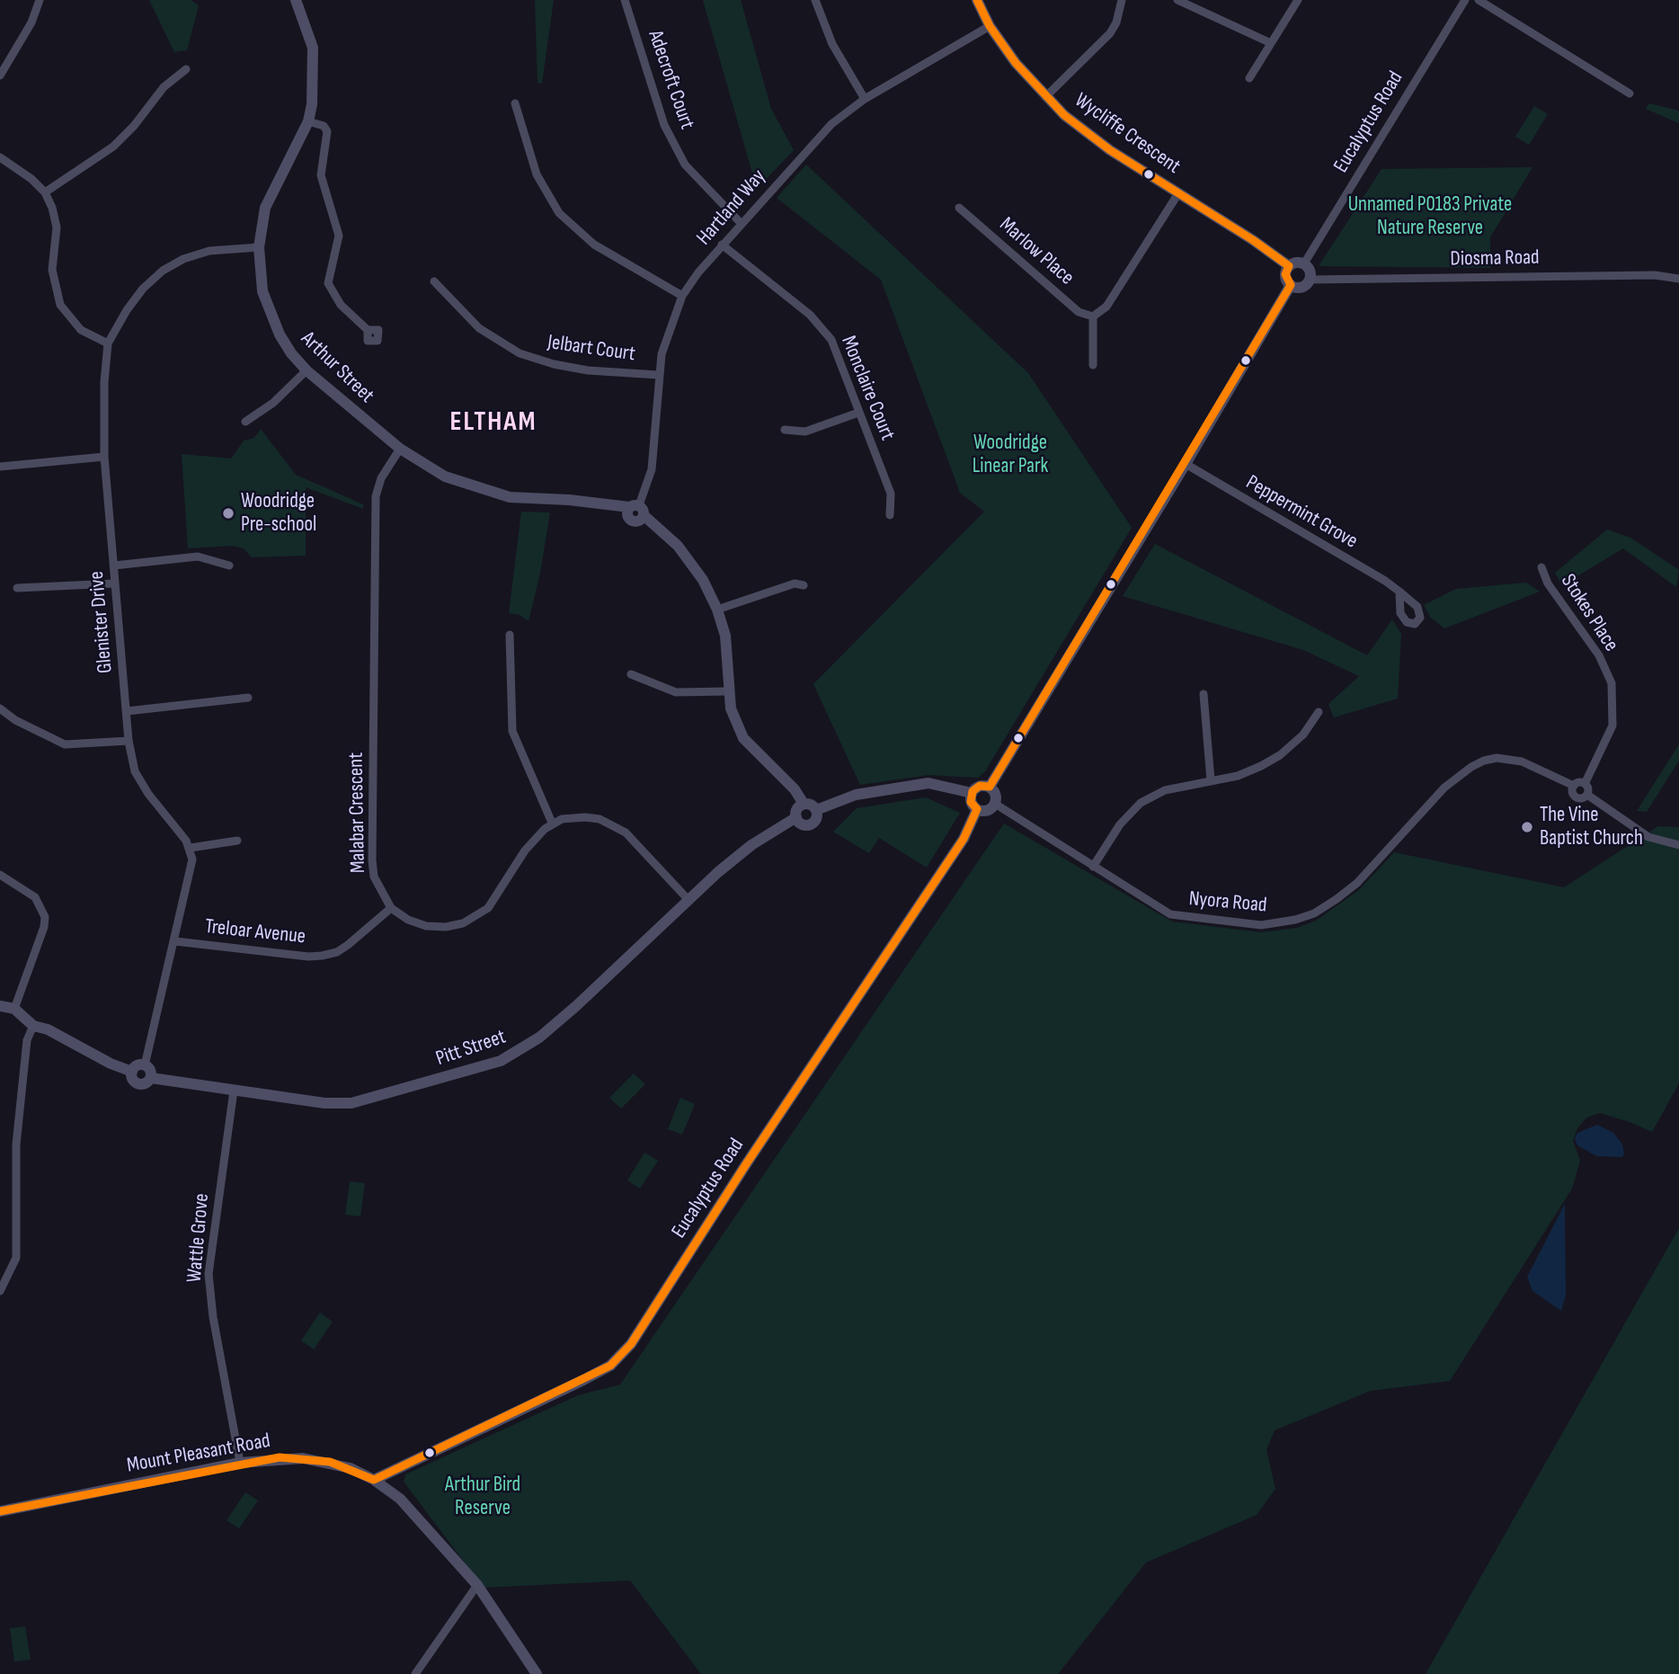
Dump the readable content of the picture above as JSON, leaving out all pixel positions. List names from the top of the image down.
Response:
{
  "streets": {
    "street": [
      "Adecroft Court",
      "Eucalyptus Road",
      "Wycliffe Crescent",
      "Hartland Way",
      "Marlow Place",
      "Diosma Road",
      "Jelbart Court",
      "Arthur Street",
      "Monclaire Court",
      "Peppermint Grove",
      "Stokes Place",
      "Glenister Drive",
      "Malabar Crescent",
      "Nyora Road",
      "Treloar Avenue",
      "Pitt Street",
      "Wattle Grove",
      "Mount Pleasant Road"
    ]
  },
  "crossings": [
    ["Adecroft Court", "Hartland Way"],
    ["Eucalyptus Road", "Wycliffe Crescent"],
    ["Eucalyptus Road", "Diosma Road"],
    ["Eucalyptus Road", "Nyora Road"],
    ["Eucalyptus Road", "Mount Pleasant Road"],
    ["Wycliffe Crescent", "Hartland Way"],
    ["Wycliffe Crescent", "Diosma Road"],
    ["Hartland Way", "Jelbart Court"],
    ["Hartland Way", "Arthur Street"],
    ["Hartland Way", "Monclaire Court"],
    ["Arthur Street", "Glenister Drive"],
    ["Arthur Street", "Malabar Crescent"],
    ["Arthur Street", "Pitt Street"],
    ["Stokes Place", "Nyora Road"],
    ["Malabar Crescent", "Treloar Avenue"],
    ["Pitt Street", "Wattle Grove"],
    ["Wattle Grove", "Mount Pleasant Road"]
  ],
  "districts": ["ELTHAM"],
  "parks": ["Unnamed P0183 Private Nature Reserve", "Woodridge Linear Park", "Arthur Bird Reserve"],
  "places": ["Woodridge Pre-school", "The Vine Baptist Church"]
}
